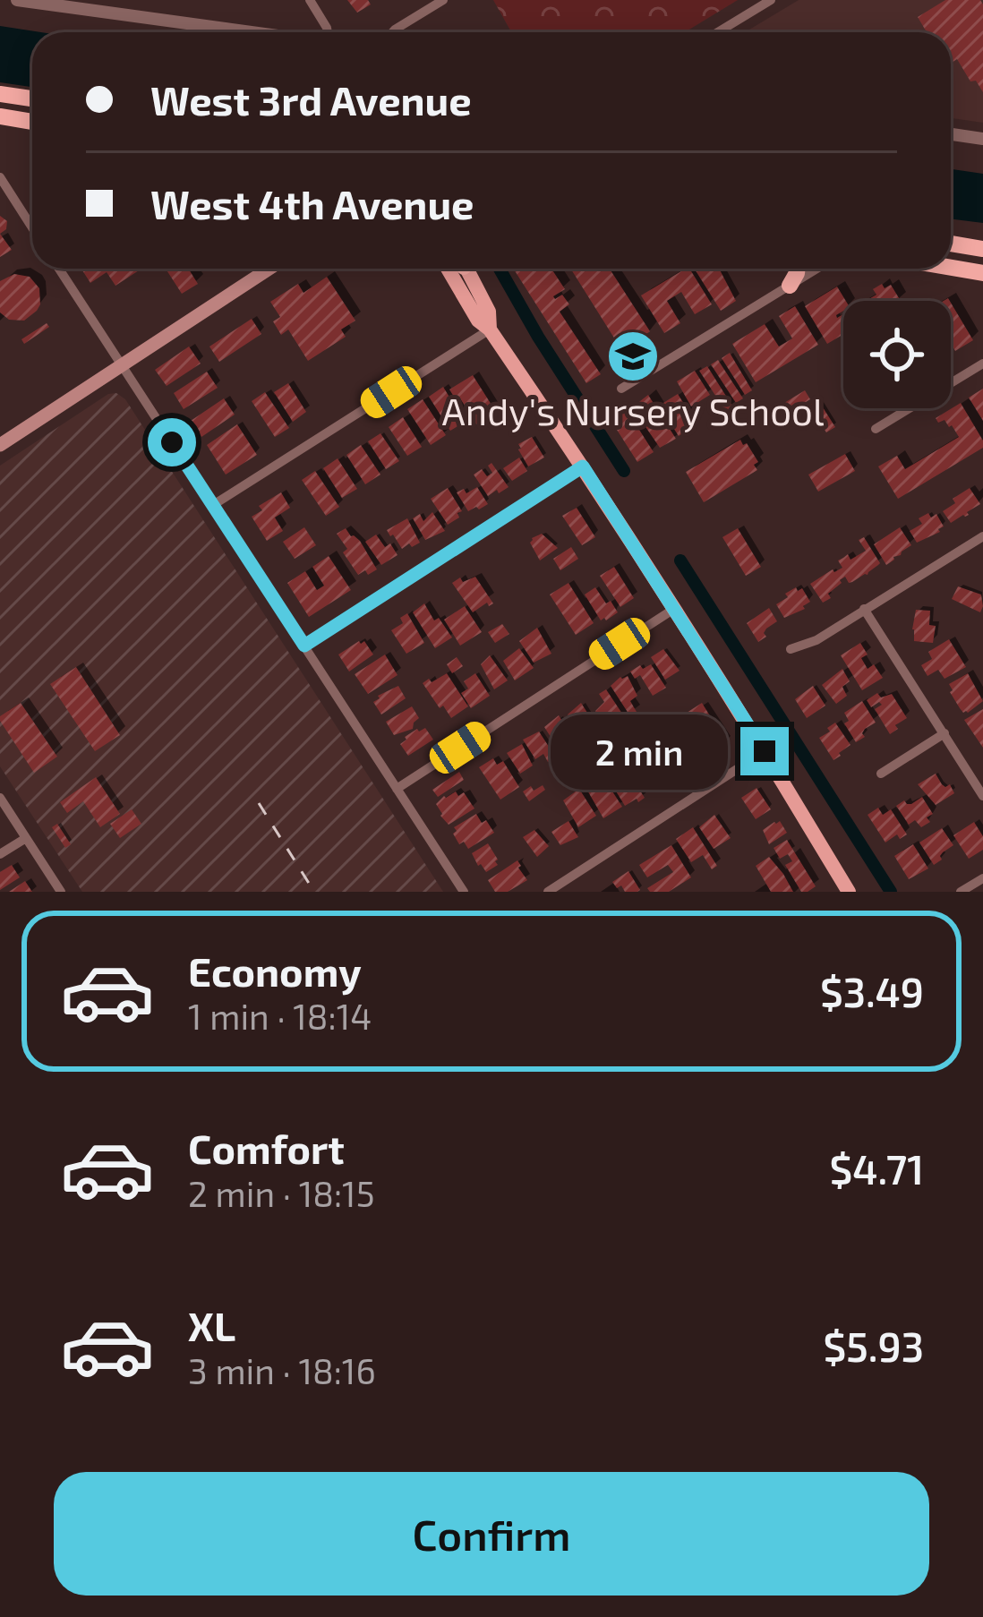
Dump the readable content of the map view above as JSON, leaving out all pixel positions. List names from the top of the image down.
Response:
{
  "places": {
    "school or university": ["Andy's Nursery School"]
  },
  "page": {
    "banner": ["West 3rd Avenue", "West 4th Avenue"],
    "bubble": "2 min",
    "list": [
      {
        "name": "Economy",
        "note": "1 min · 18:14",
        "value": "$3.49"
      },
      {
        "name": "Comfort",
        "note": "2 min · 18:15",
        "value": "$4.71"
      },
      {
        "name": "XL",
        "note": "3 min · 18:16",
        "value": "$5.93"
      }
    ],
    "buttons": "Confirm"
  }
}
